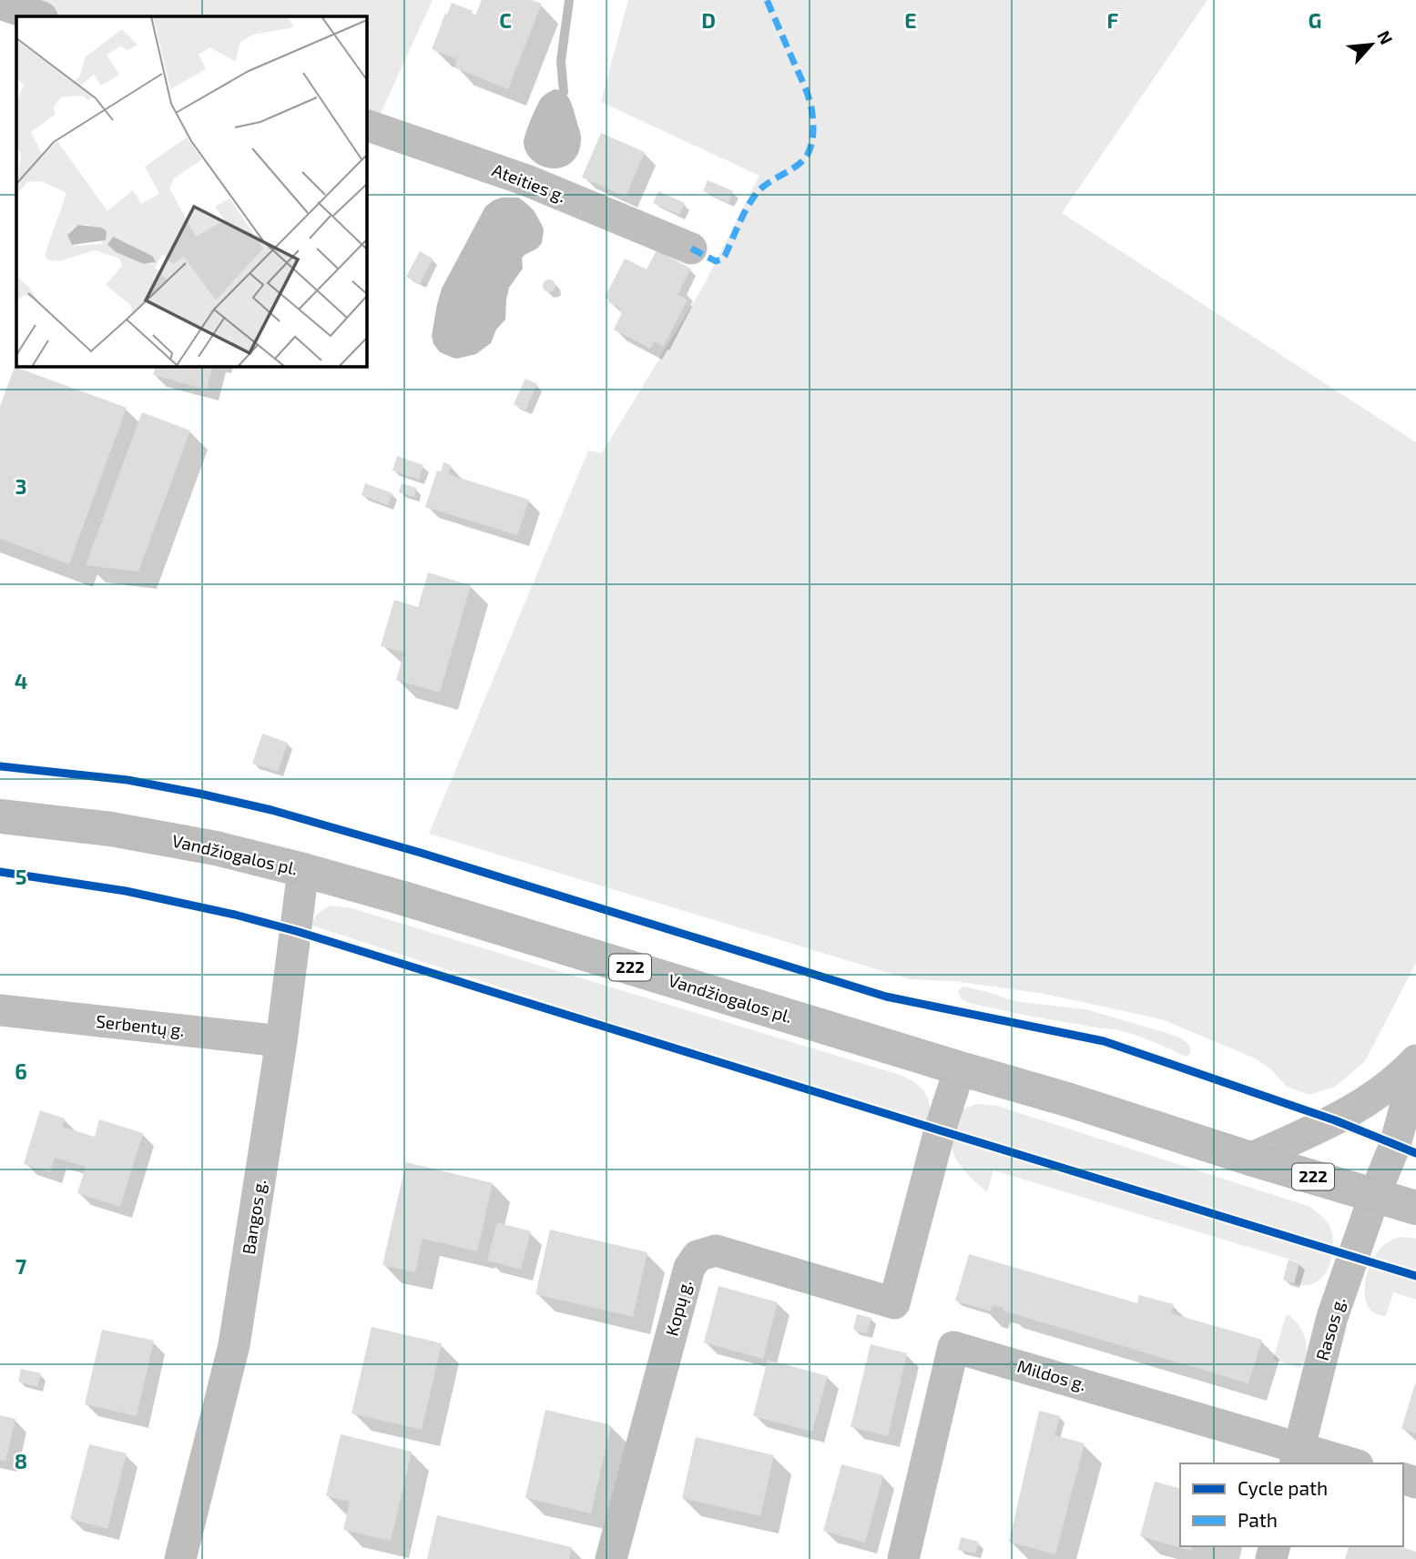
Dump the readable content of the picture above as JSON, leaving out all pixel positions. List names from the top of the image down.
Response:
{
  "streets": {
    "main road": ["Vandžiogalos pl.", "222"],
    "street": [
      "Ateities g.",
      "Serbentų g.",
      "Bangos g.",
      "Kopų g.",
      "Rasos g.",
      "Mildos g."
    ]
  },
  "crossings": [
    ["Vandžiogalos pl.", "Bangos g."],
    ["Vandžiogalos pl.", "Kopų g."],
    ["Vandžiogalos pl.", "Rasos g."],
    ["Serbentų g.", "Bangos g."],
    ["Rasos g.", "Mildos g."]
  ],
  "legend": ["Cycle path", "Path"],
  "north": "top right",
  "grid": {
    "columns": [
      "C",
      "D",
      "E",
      "F",
      "G"
    ],
    "rows": [
      "3",
      "4",
      "5",
      "6",
      "7",
      "8"
    ]
  }
}
